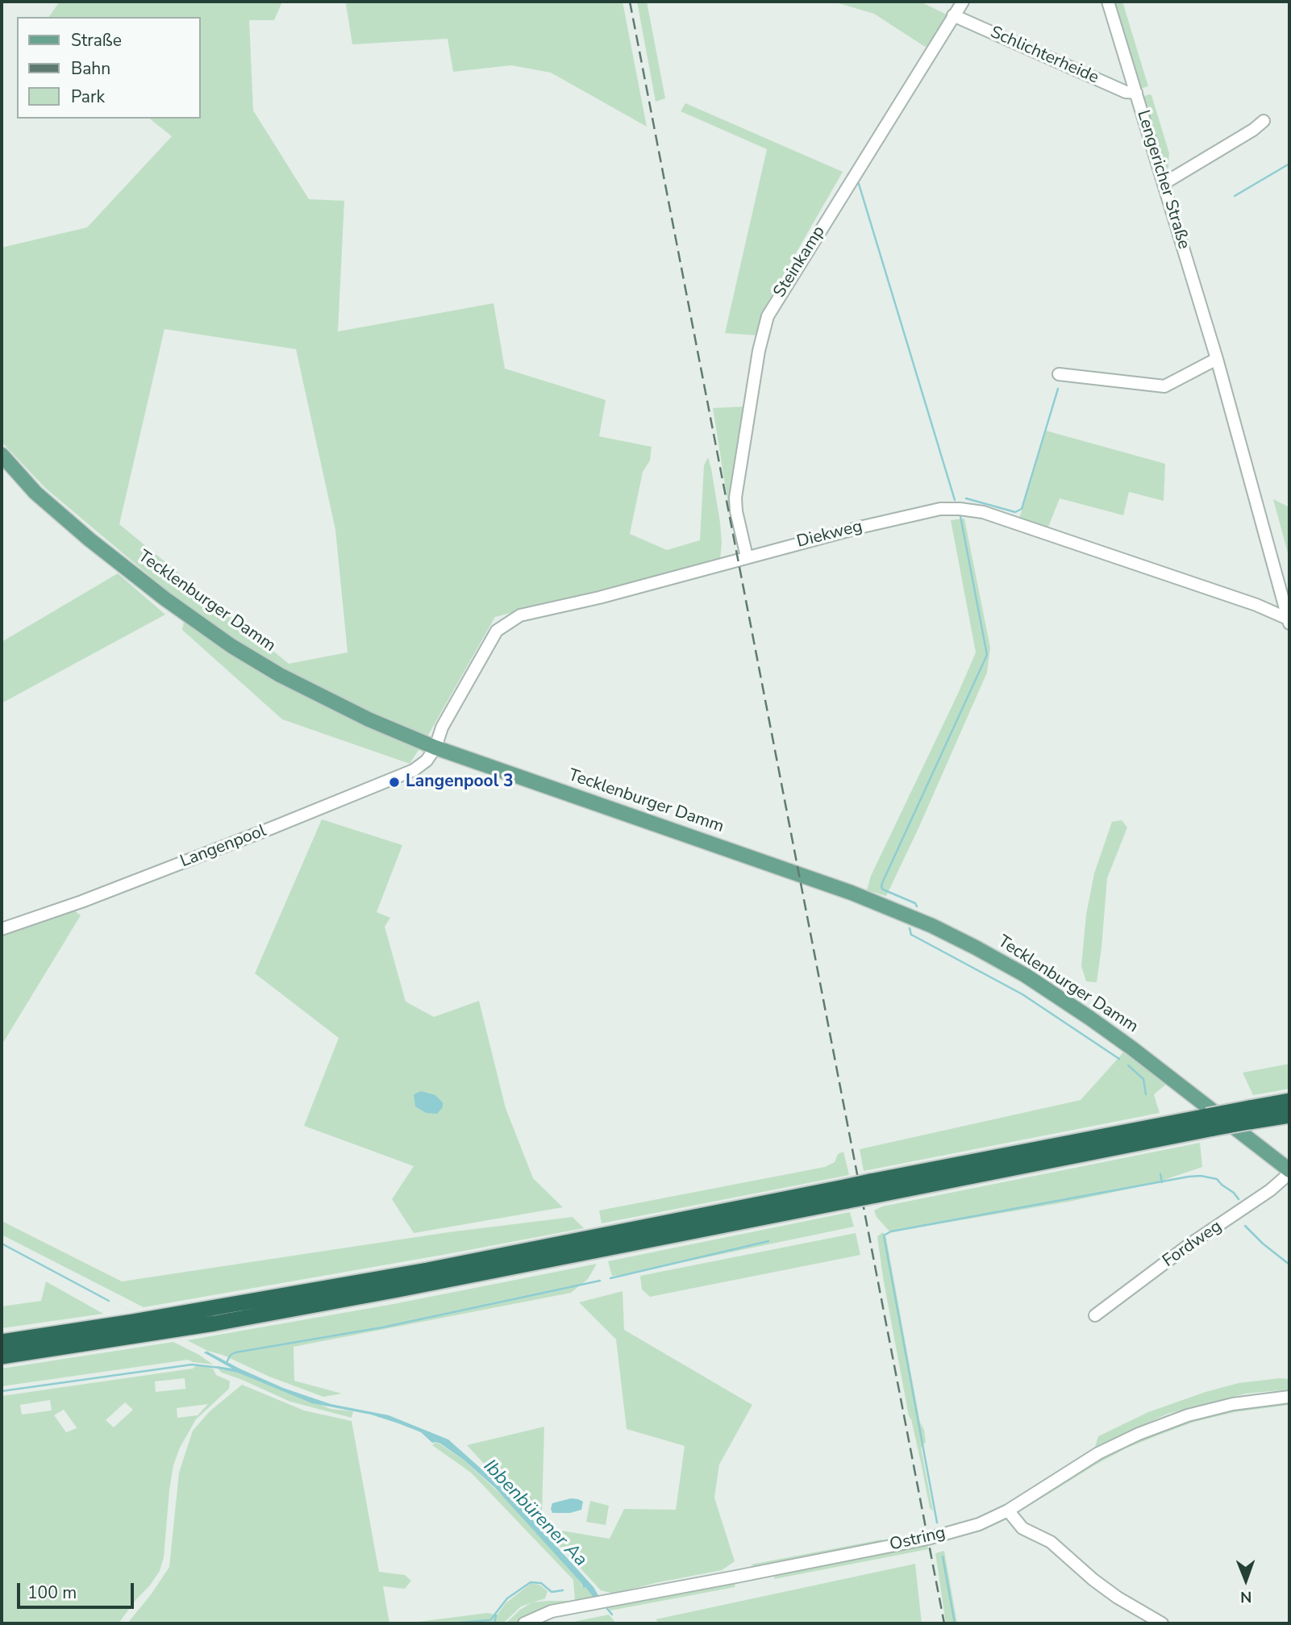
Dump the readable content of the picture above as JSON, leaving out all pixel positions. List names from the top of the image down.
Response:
{
  "streets": {
    "main road": ["Tecklenburger Damm"],
    "street": [
      "Schlichterheide",
      "Lengericher Straße",
      "Steinkamp",
      "Diekweg",
      "Langenpool",
      "Fordweg",
      "Ostring"
    ]
  },
  "crossings": [
    ["Schlichterheide", "Lengericher Straße"],
    ["Schlichterheide", "Steinkamp"],
    ["Lengericher Straße", "Diekweg"],
    ["Steinkamp", "Diekweg"],
    ["Diekweg", "Tecklenburger Damm"],
    ["Diekweg", "Langenpool"],
    ["Tecklenburger Damm", "Langenpool"],
    ["Tecklenburger Damm", "Fordweg"]
  ],
  "water": ["Ibbenbürener Aa"],
  "places": ["Langenpool 3"],
  "legend": ["Straße", "Bahn", "Park"],
  "scale_bar": "100 m",
  "north": "bottom"
}
